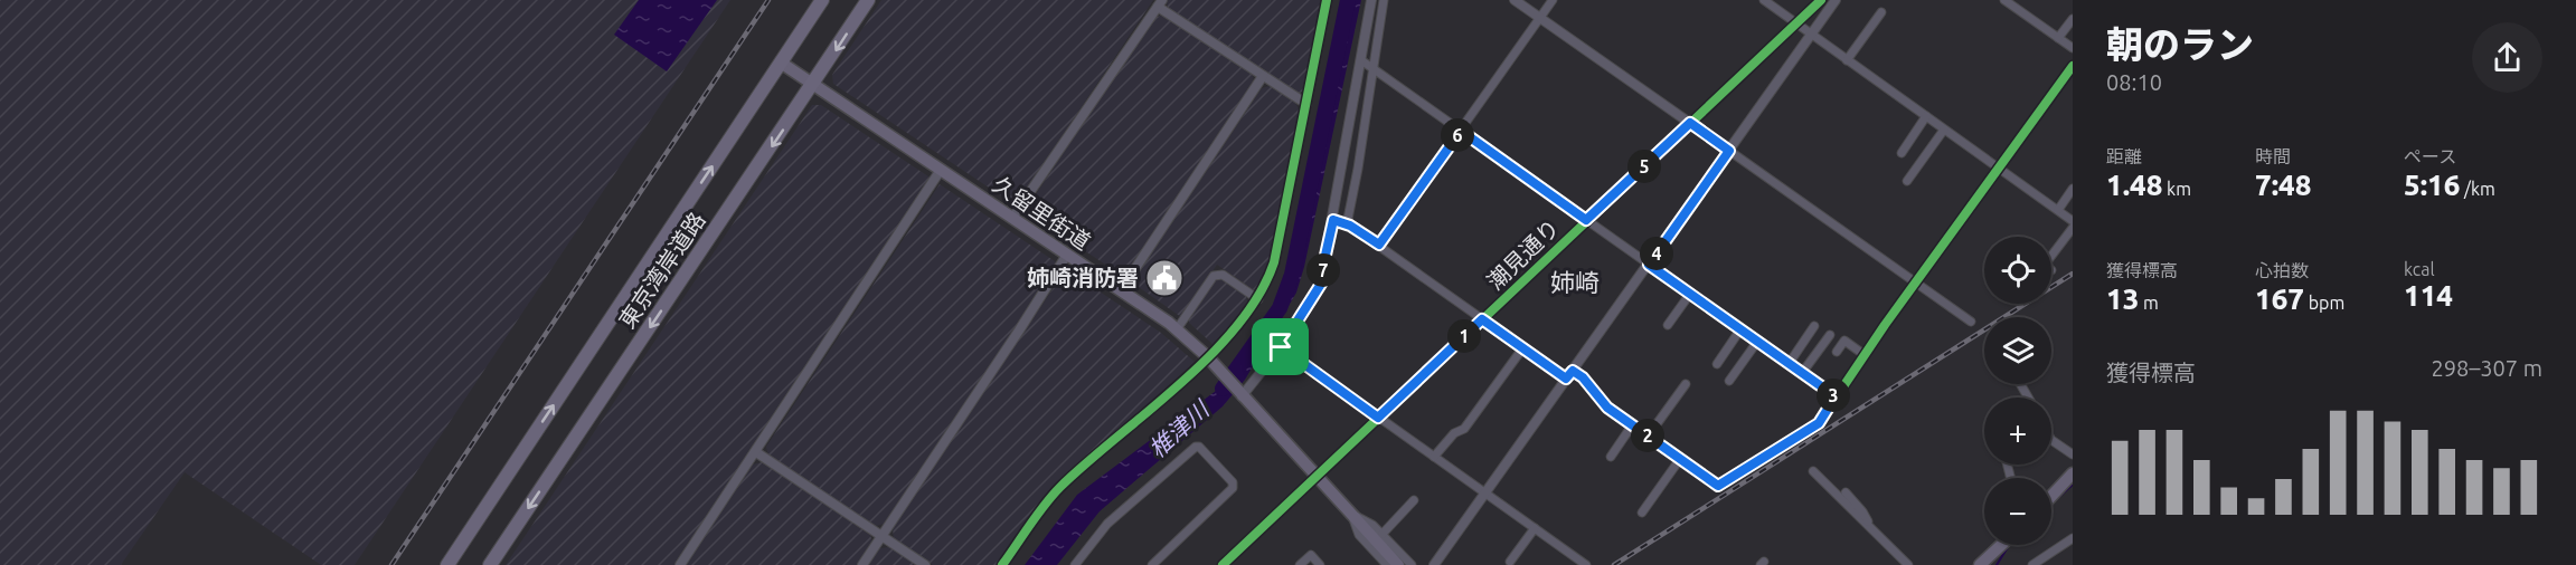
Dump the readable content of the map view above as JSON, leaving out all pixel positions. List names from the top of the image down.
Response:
{
  "streets": {
    "highway": ["東京湾岸道路"],
    "main road": ["久留里街道"],
    "street": ["潮見通り"]
  },
  "crossings": [
    ["久留里街道", "潮見通り"],
    ["久留里街道", "東京湾岸道路"]
  ],
  "districts": ["姉崎"],
  "water": ["椎津川"],
  "places": {
    "public building": ["姉崎消防署"]
  },
  "page": {
    "heading": ["朝のラン", "08:10"],
    "stats": [
      ["距離", "1.48 km"],
      ["時間", "7:48"],
      ["ペース", "5:16 /km"],
      ["獲得標高", "13 m"],
      ["心拍数", "167 bpm"],
      ["kcal", "114"]
    ],
    "pins": [
      "6",
      "5",
      "4",
      "7",
      "1",
      "3",
      "2"
    ],
    "map_buttons": ["+", "−"],
    "chart": ["獲得標高", "298–307 m"]
  }
}
